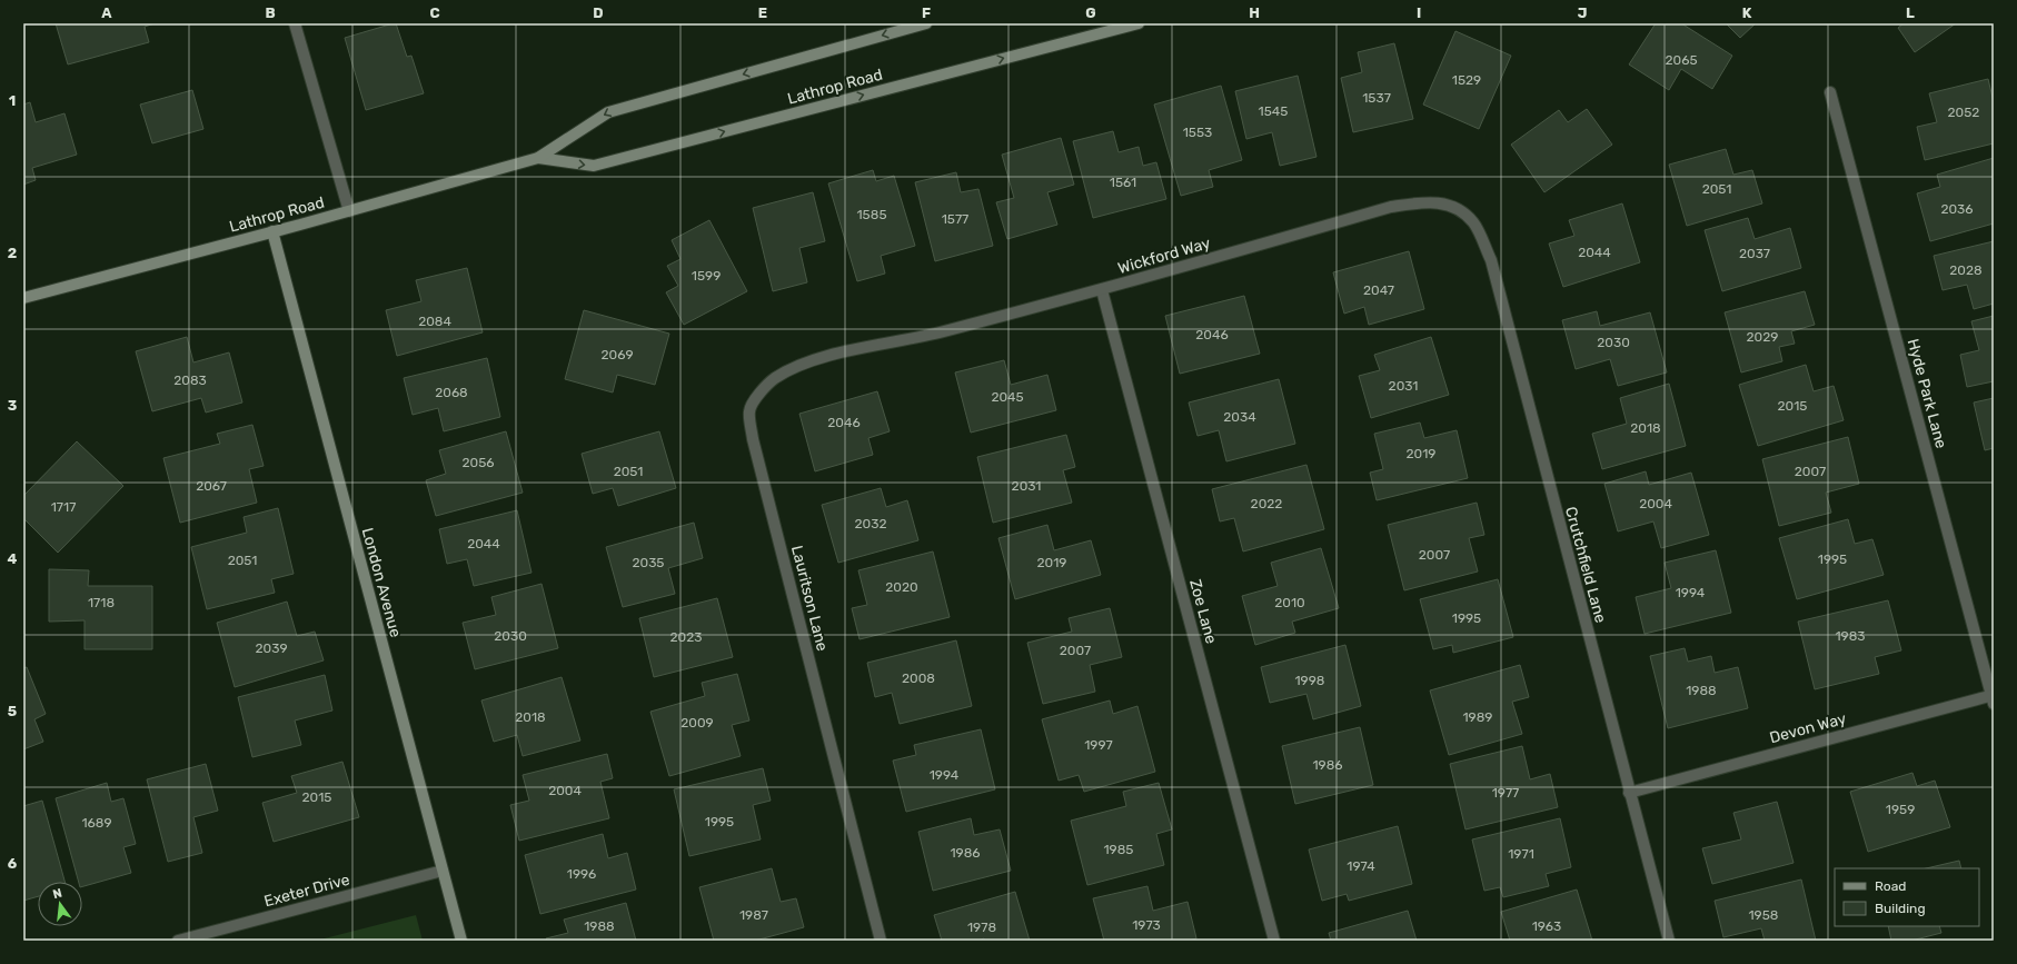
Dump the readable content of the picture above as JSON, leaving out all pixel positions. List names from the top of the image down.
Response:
{
  "streets": {
    "main road": ["Lathrop Road", "London Avenue"],
    "street": [
      "Wickford Way",
      "Hyde Park Lane",
      "Crutchfield Lane",
      "Lauritson Lane",
      "Zoe Lane",
      "Devon Way",
      "Exeter Drive"
    ]
  },
  "crossings": [
    ["Lathrop Road", "London Avenue"],
    ["Wickford Way", "Crutchfield Lane"],
    ["Wickford Way", "Lauritson Lane"],
    ["Wickford Way", "Zoe Lane"],
    ["Hyde Park Lane", "Devon Way"],
    ["Crutchfield Lane", "Devon Way"],
    ["London Avenue", "Exeter Drive"]
  ],
  "house_numbers": [
    "2065",
    "1529",
    "1537",
    "1545",
    "2052",
    "1553",
    "1561",
    "2051",
    "2036",
    "1585",
    "1577",
    "2044",
    "2037",
    "2028",
    "1599",
    "2047",
    "2084",
    "2046",
    "2029",
    "2030",
    "2069",
    "2083",
    "2031",
    "2068",
    "2045",
    "2015",
    "2034",
    "2046",
    "2018",
    "2019",
    "2056",
    "2051",
    "2007",
    "2067",
    "2031",
    "2022",
    "2004",
    "1717",
    "2032",
    "2044",
    "2007",
    "1995",
    "2051",
    "2035",
    "2019",
    "2020",
    "1994",
    "1718",
    "2010",
    "1995",
    "2030",
    "1983",
    "2023",
    "2039",
    "2007",
    "2008",
    "1998",
    "1988",
    "2018",
    "1989",
    "2009",
    "1997",
    "1986",
    "1994",
    "2004",
    "1977",
    "2015",
    "1959",
    "1995",
    "1689",
    "1985",
    "1986",
    "1971",
    "1974",
    "1996",
    "1987",
    "1958",
    "1973",
    "1988",
    "1963",
    "1978"
  ],
  "legend": ["Road", "Building"],
  "north": "top",
  "grid": {
    "columns": [
      "A",
      "B",
      "C",
      "D",
      "E",
      "F",
      "G",
      "H",
      "I",
      "J",
      "K",
      "L"
    ],
    "rows": [
      "1",
      "2",
      "3",
      "4",
      "5",
      "6"
    ]
  }
}
